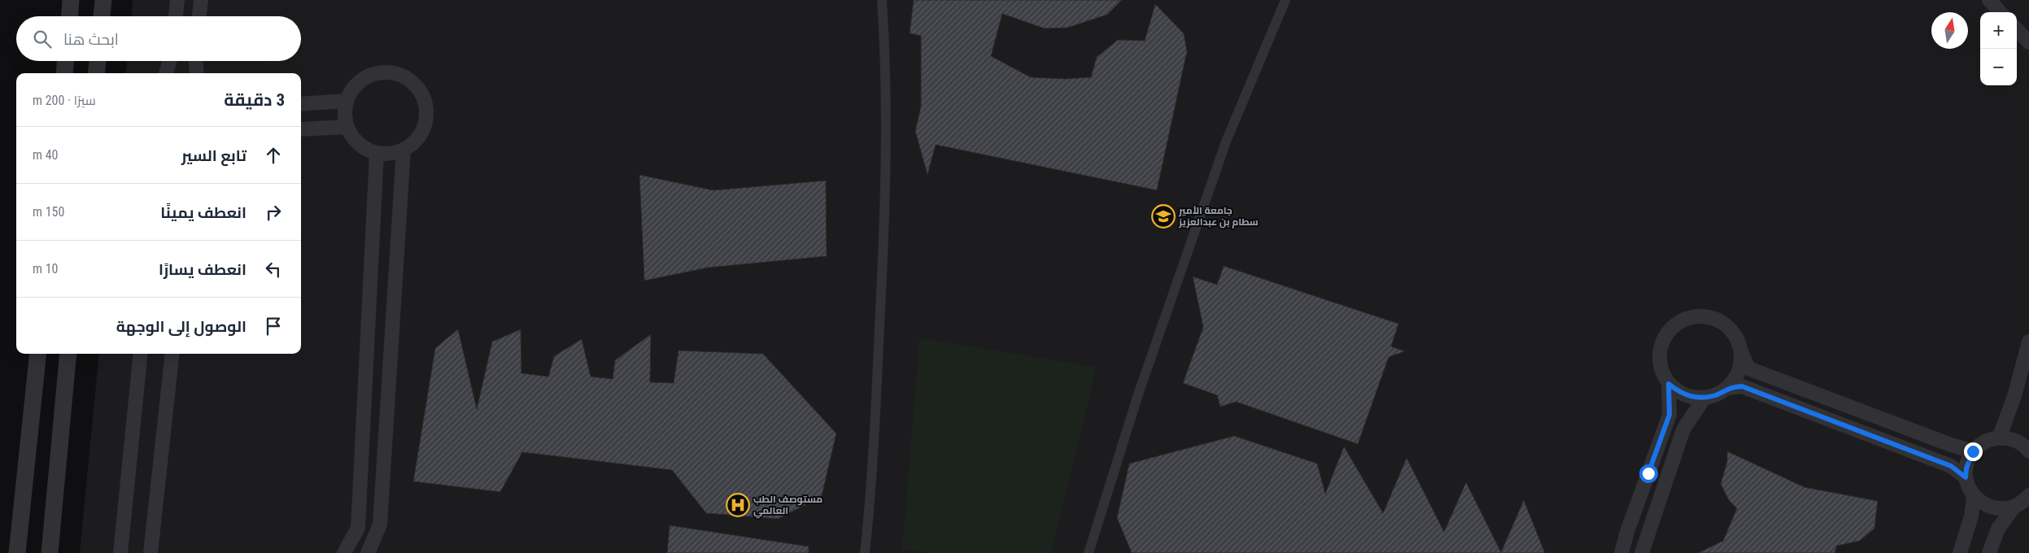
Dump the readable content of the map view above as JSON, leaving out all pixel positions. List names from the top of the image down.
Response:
{
  "places": {
    "school or university": ["جامعة الأمير سطام بن عبدالعزيز"],
    "hospital": ["مستوصف الطب العالمي"]
  },
  "north": "top",
  "page": {
    "map_buttons": ["+", "−"],
    "search": "ابحث هنا",
    "heading": ["3 دقيقة", "سيرًا · 200 m"],
    "list": [
      ["تابع السير", "40 m"],
      ["انعطف يمينًا", "150 m"],
      ["انعطف يسارًا", "10 m"],
      "الوصول إلى الوجهة"
    ]
  }
}
